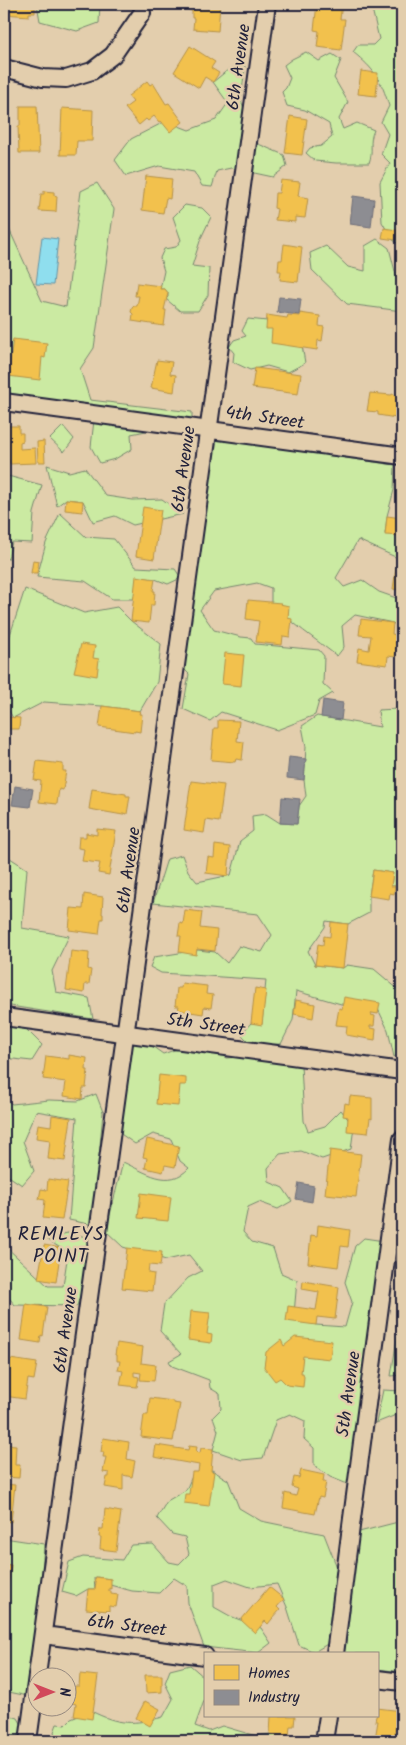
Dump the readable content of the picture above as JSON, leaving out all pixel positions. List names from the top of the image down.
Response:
{
  "streets": {
    "street": [
      "6th Avenue",
      "4th Street",
      "5th Street",
      "5th Avenue",
      "6th Street"
    ]
  },
  "crossings": [
    ["6th Avenue", "4th Street"],
    ["6th Avenue", "5th Street"],
    ["6th Avenue", "6th Street"]
  ],
  "districts": ["REMLEYS POINT"],
  "legend": ["Homes", "Industry"],
  "north": "right"
}
